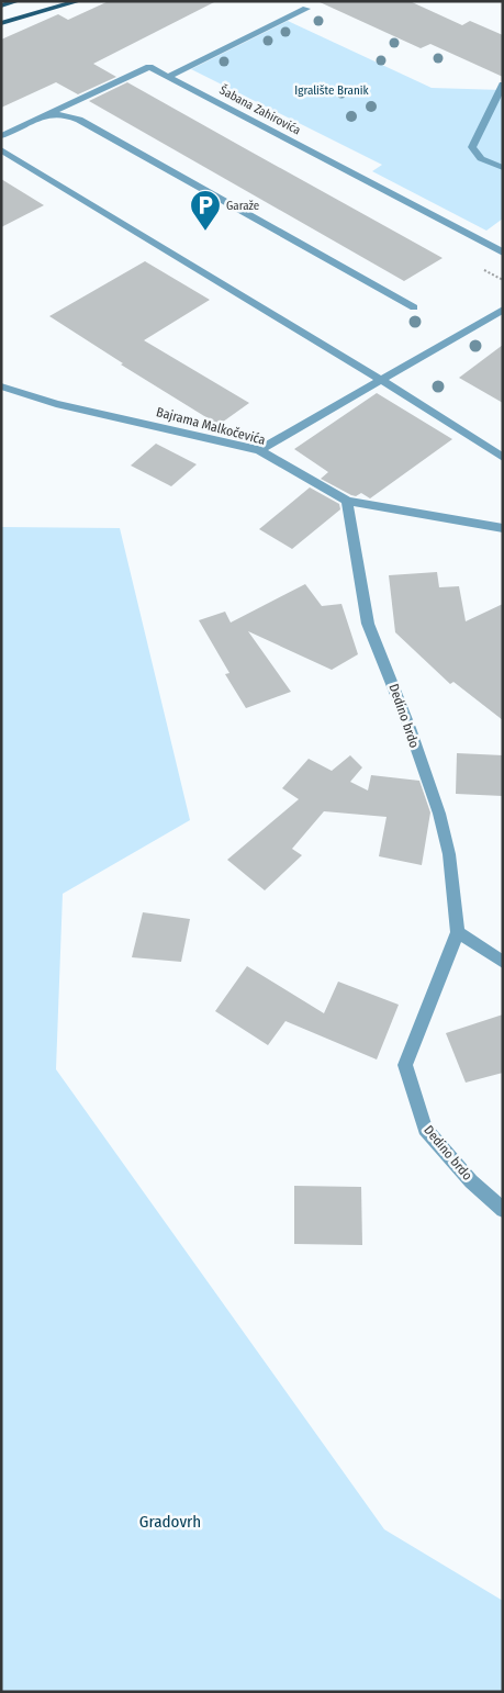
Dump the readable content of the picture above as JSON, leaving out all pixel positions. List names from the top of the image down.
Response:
{
  "streets": {
    "street": ["Šabana Zahirovića", "Bajrama Malkočevića", "Dedino brdo"]
  },
  "crossings": [
    ["Bajrama Malkočevića", "Dedino brdo"]
  ],
  "parks": ["Igralište Branik", "Gradovrh"],
  "places": {
    "parking": ["Garaže"]
  }
}
